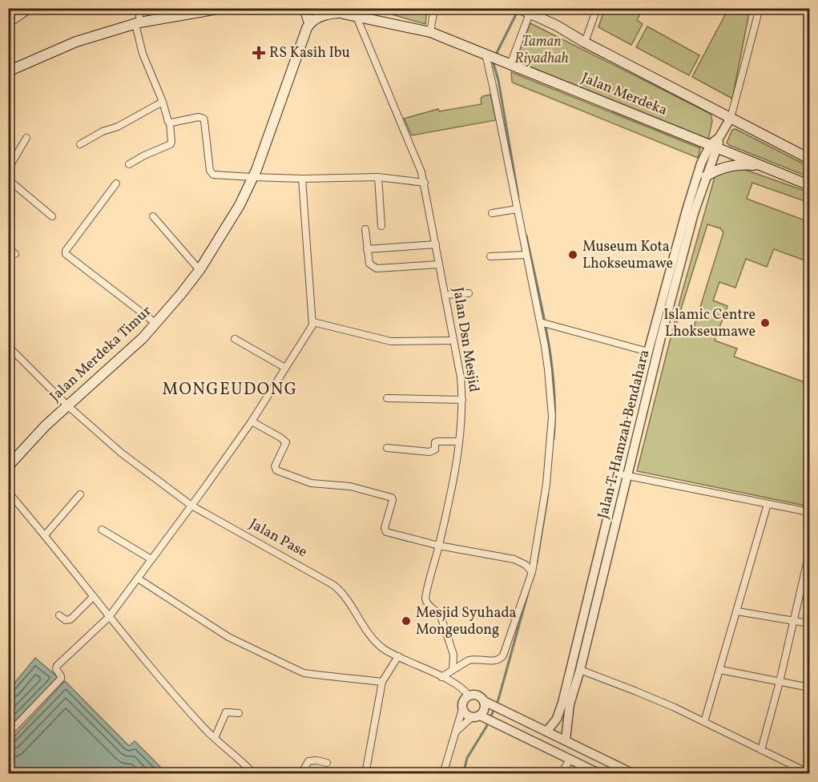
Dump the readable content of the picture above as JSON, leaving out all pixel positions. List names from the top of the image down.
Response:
{
  "streets": {
    "main road": ["Jalan Merdeka", "Jalan Merdeka Timur"],
    "street": ["Jalan Dsn Mesjid", "Jalan T. Hamzah Bendahara", "Jalan Pase"]
  },
  "crossings": [
    ["Jalan Merdeka", "Jalan Dsn Mesjid"],
    ["Jalan Merdeka", "Jalan T. Hamzah Bendahara"],
    ["Jalan Merdeka Timur", "Jalan Pase"]
  ],
  "districts": ["MONGEUDONG"],
  "parks": ["Taman Riyadhah"],
  "places": {
    "health": ["RS Kasih Ibu"],
    "other": ["Museum Kota Lhokseumawe", "Islamic Centre Lhokseumawe", "Mesjid Syuhada Mongeudong"]
  }
}
